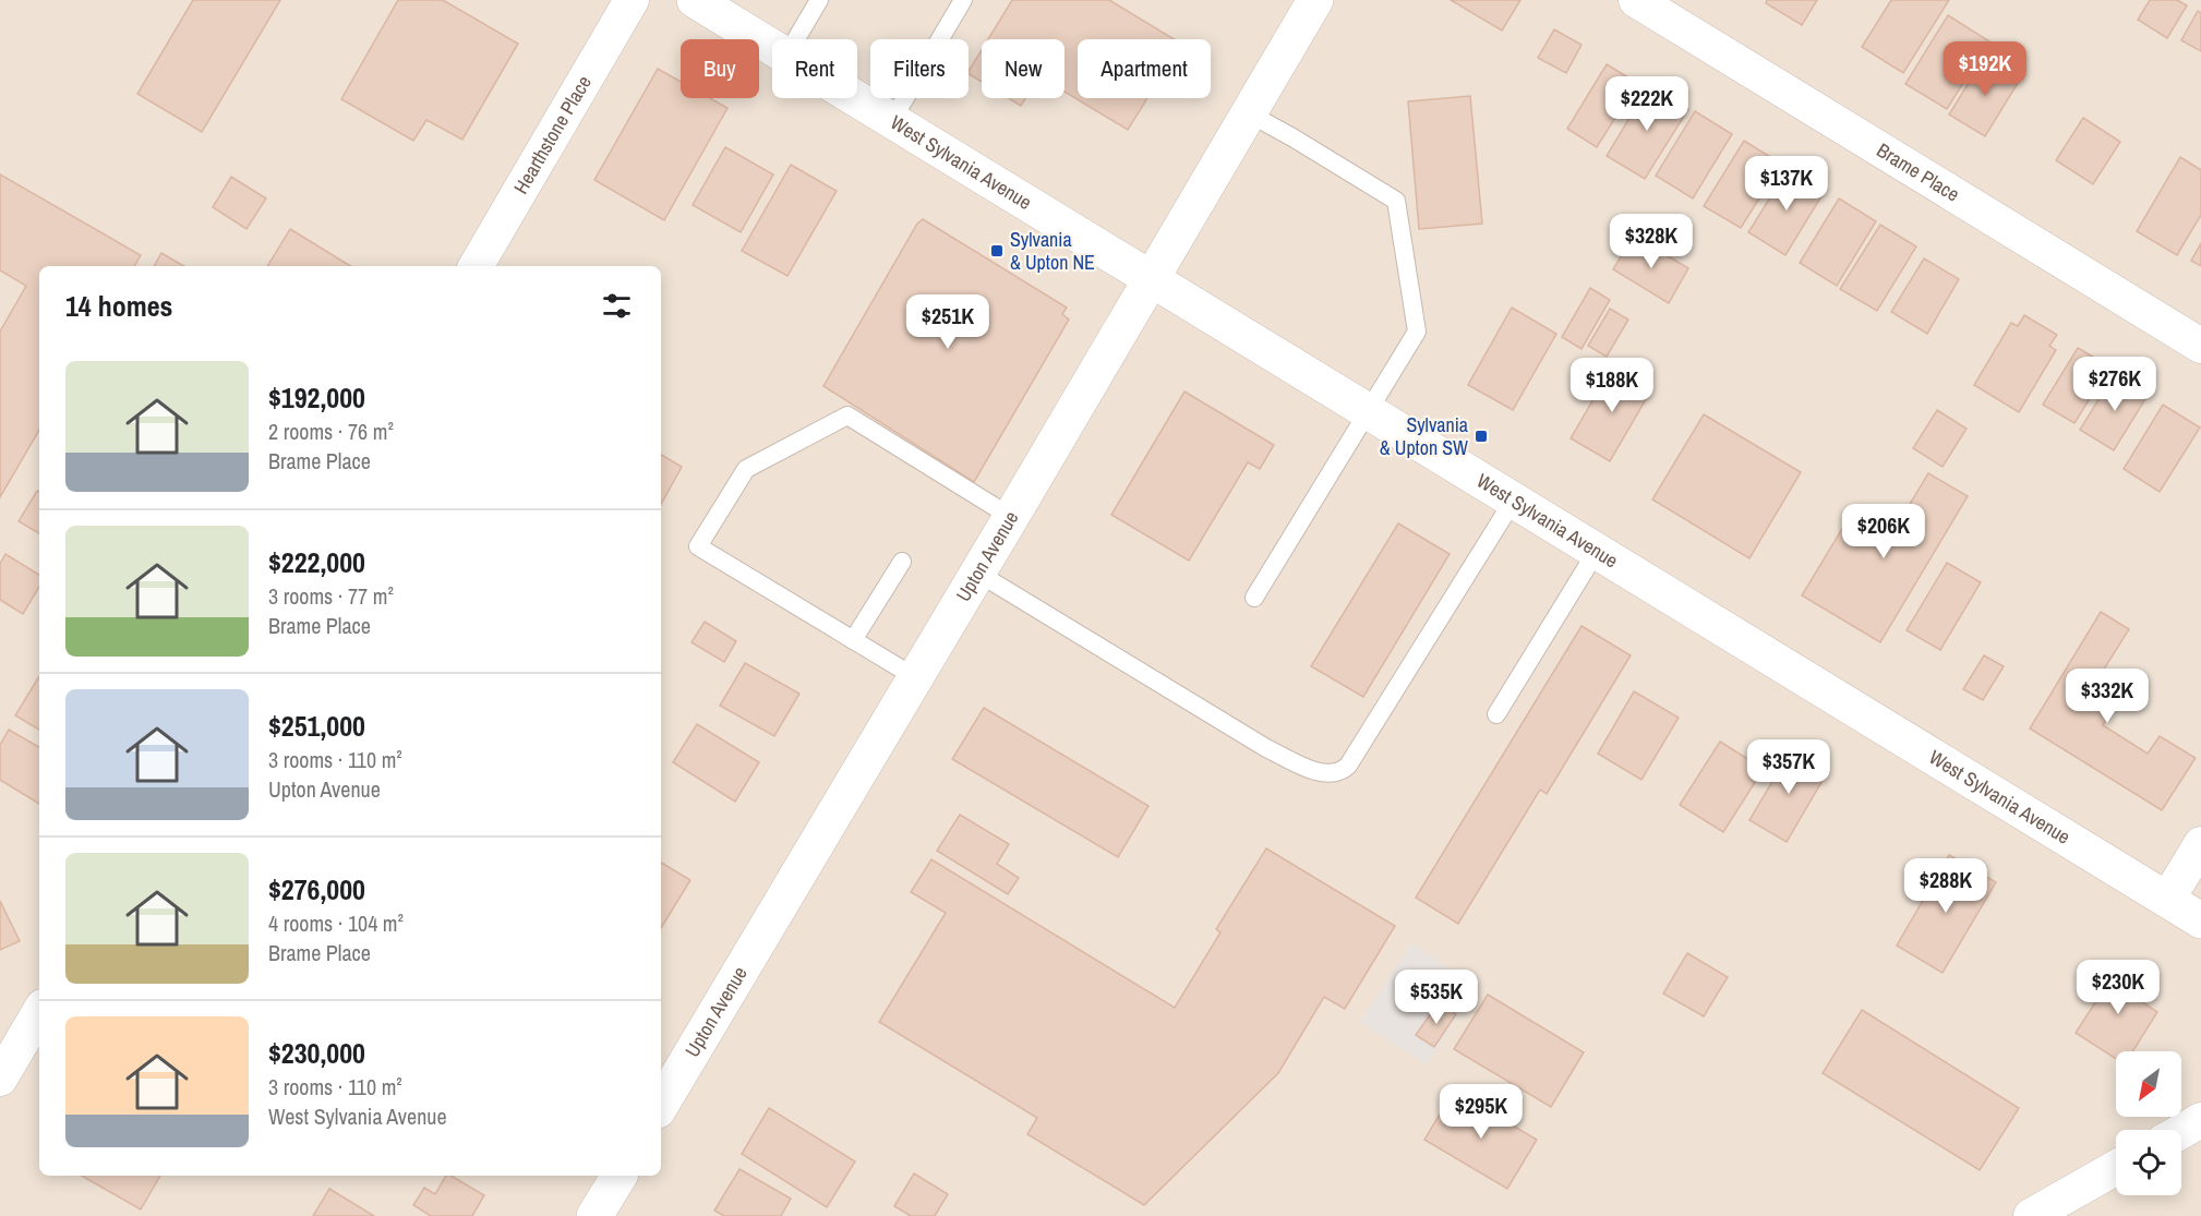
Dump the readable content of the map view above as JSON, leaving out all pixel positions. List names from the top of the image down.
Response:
{
  "streets": {
    "main road": ["West Sylvania Avenue", "Upton Avenue"],
    "street": ["Hearthstone Place", "Brame Place"]
  },
  "crossings": [
    ["West Sylvania Avenue", "Upton Avenue"]
  ],
  "places": {
    "transit": ["Sylvania & Upton NE", "Sylvania & Upton SW"]
  },
  "north": "bottom left",
  "page": {
    "chip": [
      "Buy",
      "Rent",
      "Filters",
      "New",
      "Apartment"
    ],
    "price": [
      "$192K",
      "$222K",
      "$137K",
      "$328K",
      "$251K",
      "$276K",
      "$188K",
      "$206K",
      "$332K",
      "$357K",
      "$288K",
      "$230K",
      "$535K",
      "$295K"
    ],
    "heading": "14 homes",
    "list": [
      {
        "name": "$192,000",
        "note": "2 rooms · 76 m² · Brame Place"
      },
      {
        "name": "$222,000",
        "note": "3 rooms · 77 m² · Brame Place"
      },
      {
        "name": "$251,000",
        "note": "3 rooms · 110 m² · Upton Avenue"
      },
      {
        "name": "$276,000",
        "note": "4 rooms · 104 m² · Brame Place"
      },
      {
        "name": "$230,000",
        "note": "3 rooms · 110 m² · West Sylvania Avenue"
      }
    ]
  }
}
